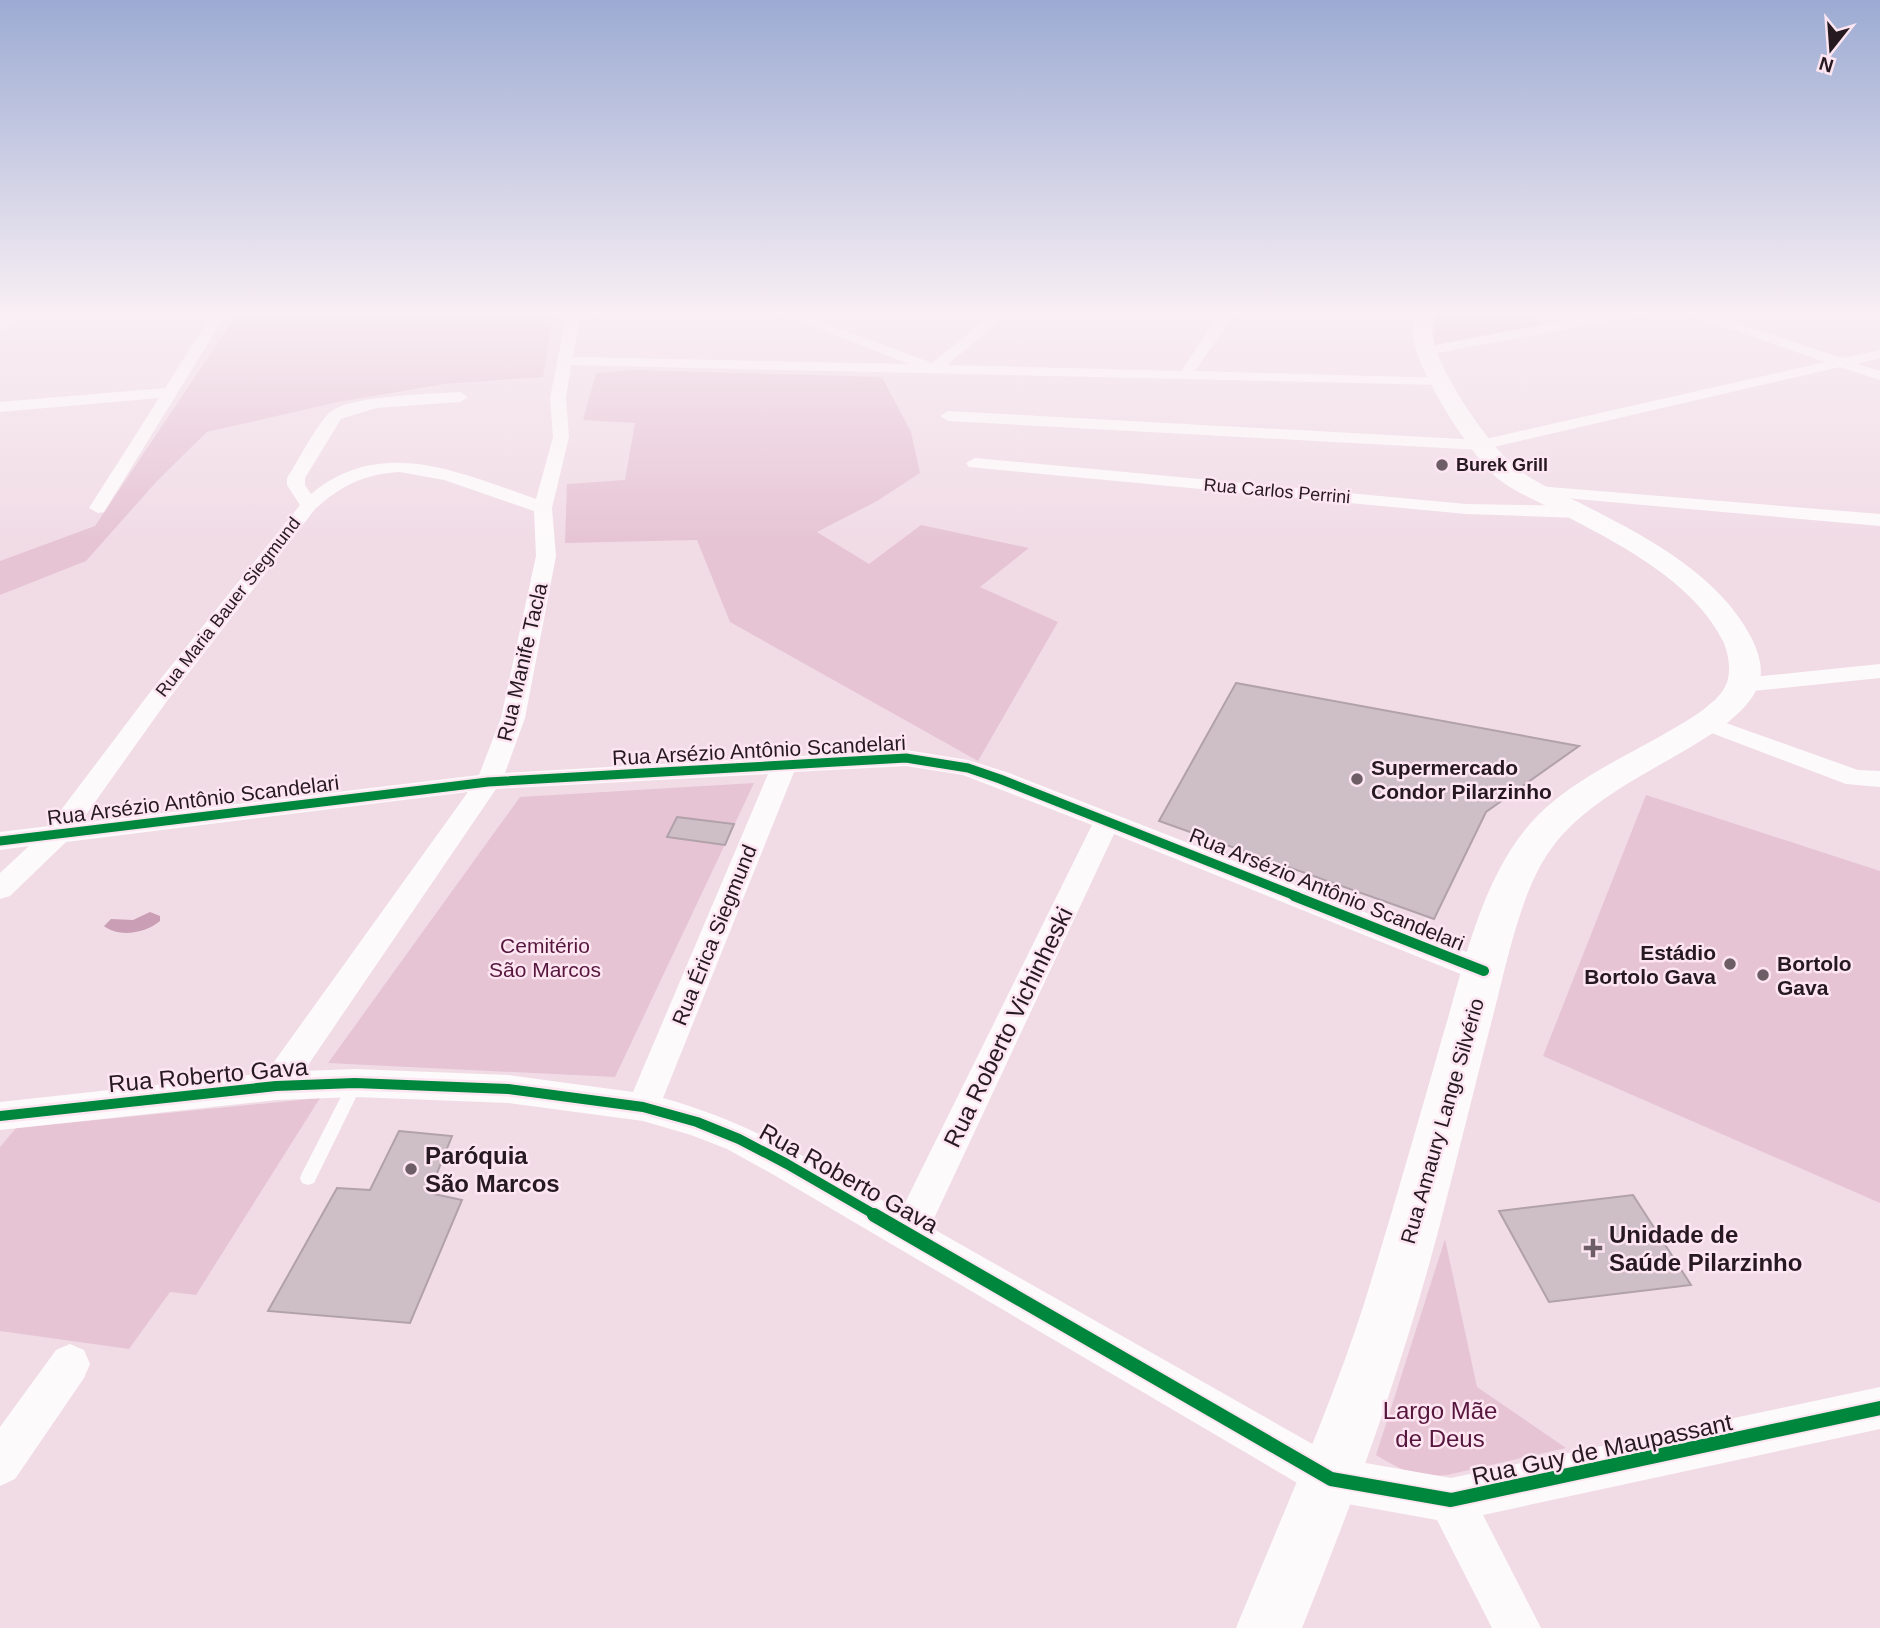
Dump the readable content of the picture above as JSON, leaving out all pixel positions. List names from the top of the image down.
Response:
{
  "streets": {
    "main road": ["Rua Amaury Lange Silvério"],
    "street": [
      "Rua Carlos Perrini",
      "Rua Maria Bauer Siegmund",
      "Rua Manife Tacla",
      "Rua Arsézio Antônio Scandelari",
      "Rua Érica Siegmund",
      "Rua Roberto Vichinheski",
      "Rua Roberto Gava",
      "Rua Guy de Maupassant"
    ]
  },
  "crossings": [
    ["Rua Maria Bauer Siegmund", "Rua Arsézio Antônio Scandelari"],
    ["Rua Manife Tacla", "Rua Arsézio Antônio Scandelari"],
    ["Rua Manife Tacla", "Rua Roberto Gava"],
    ["Rua Arsézio Antônio Scandelari", "Rua Érica Siegmund"],
    ["Rua Arsézio Antônio Scandelari", "Rua Roberto Vichinheski"],
    ["Rua Arsézio Antônio Scandelari", "Rua Amaury Lange Silvério"],
    ["Rua Érica Siegmund", "Rua Roberto Gava"],
    ["Rua Roberto Vichinheski", "Rua Roberto Gava"],
    ["Rua Roberto Gava", "Rua Amaury Lange Silvério"],
    ["Rua Roberto Gava", "Rua Guy de Maupassant"],
    ["Rua Amaury Lange Silvério", "Rua Guy de Maupassant"]
  ],
  "parks": ["Cemitério São Marcos", "Largo Mãe de Deus"],
  "places": {
    "other": [
      "Burek Grill",
      "Supermercado Condor Pilarzinho",
      "Estádio Bortolo Gava",
      "Bortolo Gava",
      "Paróquia São Marcos"
    ],
    "health": ["Unidade de Saúde Pilarzinho"]
  },
  "north": "bottom"
}
